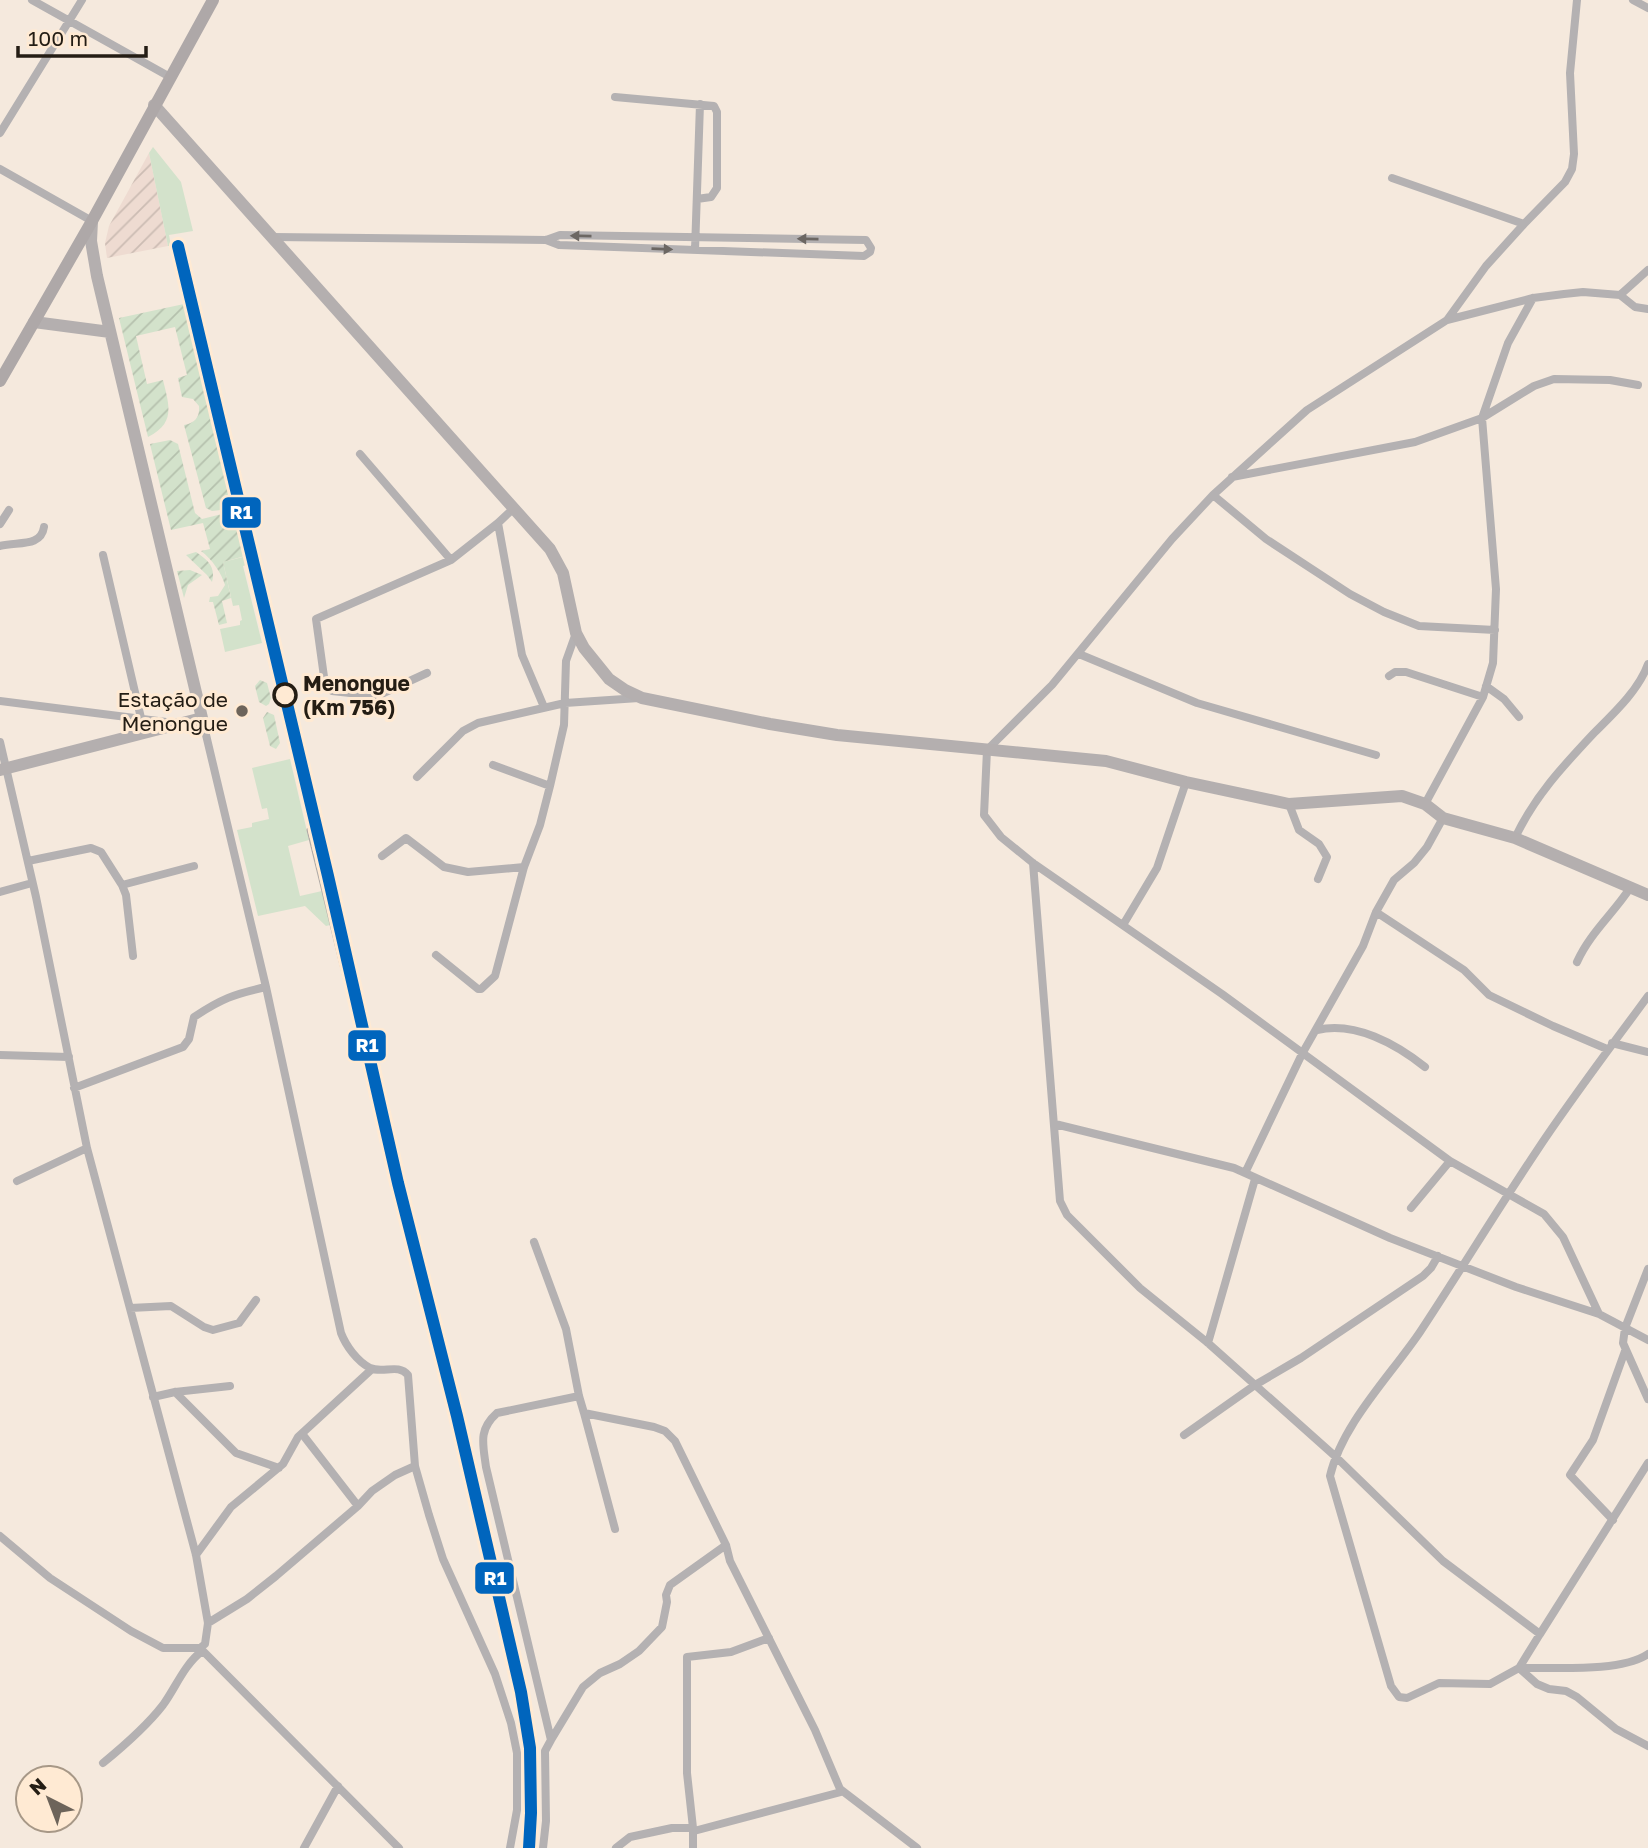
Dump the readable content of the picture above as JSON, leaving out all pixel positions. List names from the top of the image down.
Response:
{
  "places": ["Menongue (Km 756)", "Estação de Menongue"],
  "lines": ["transit line R1"],
  "scale_bar": "100 m",
  "north": "top left"
}
